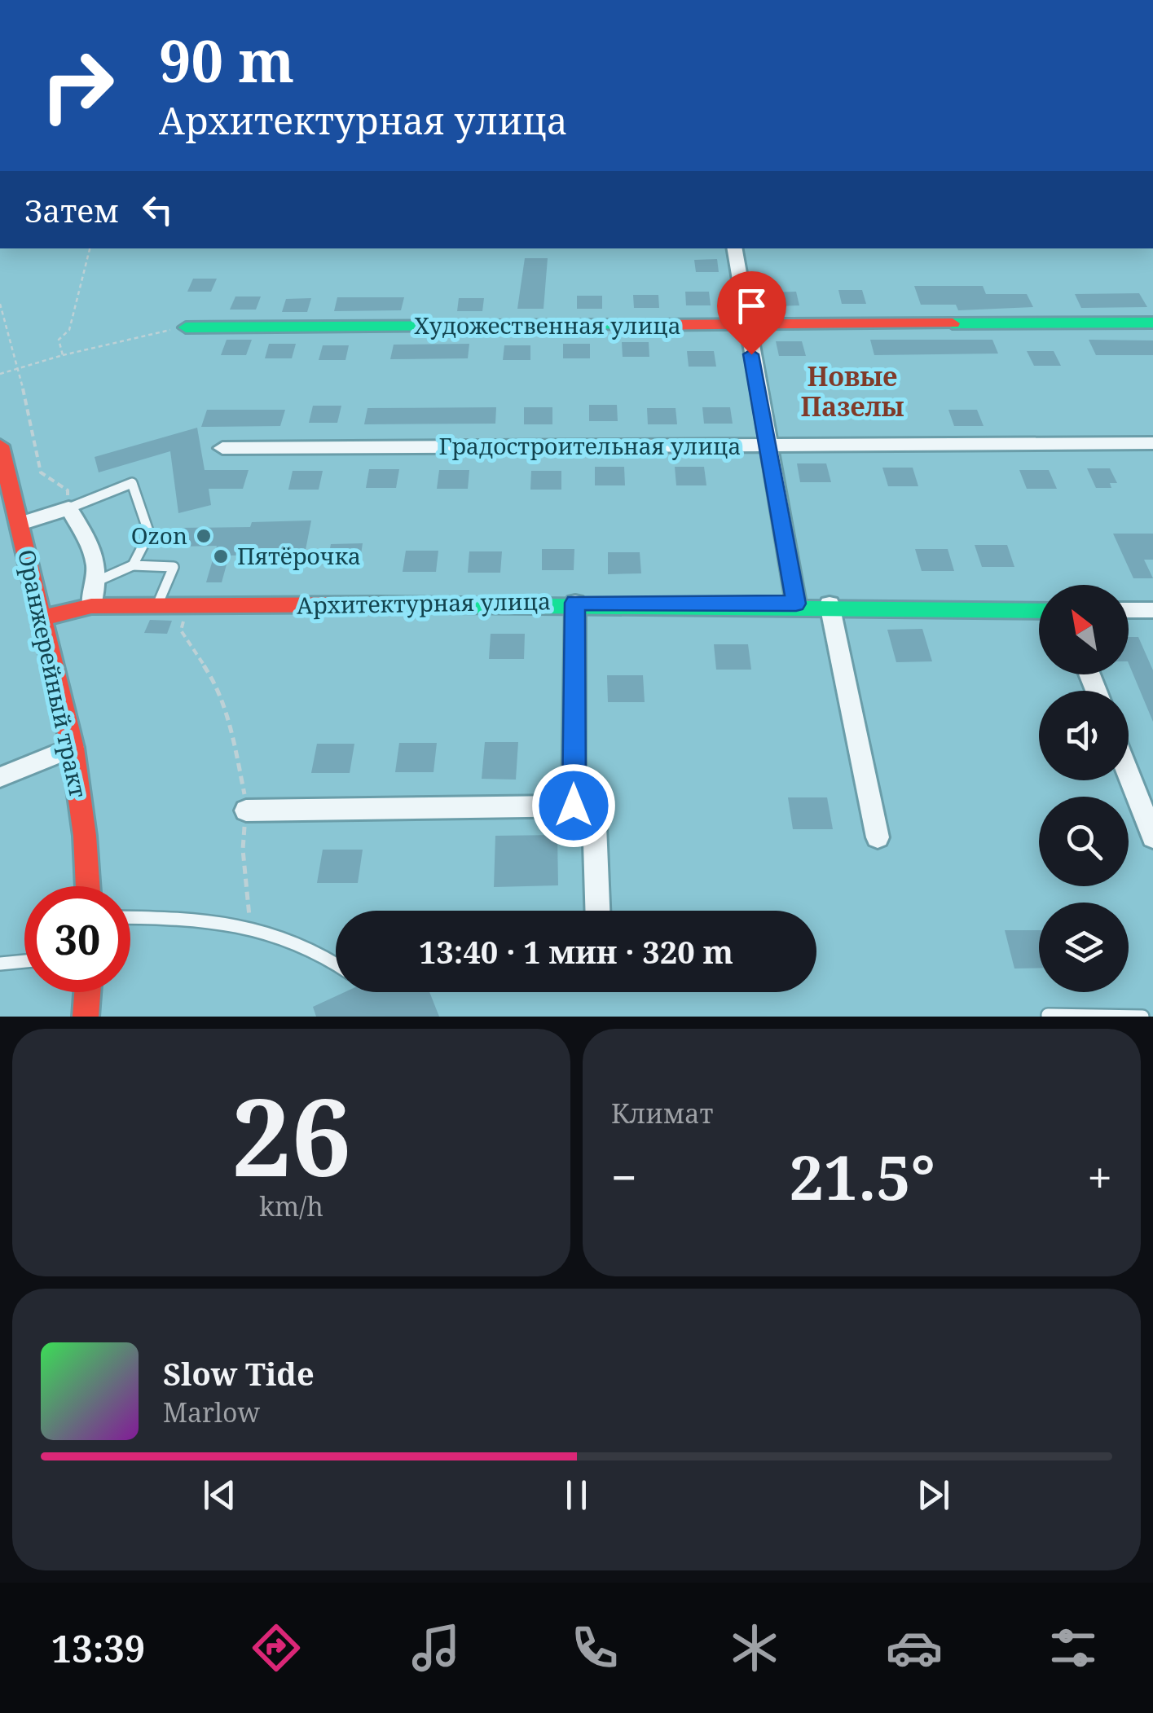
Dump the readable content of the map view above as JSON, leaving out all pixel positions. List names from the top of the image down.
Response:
{
  "streets": {
    "street": [
      "Художественная улица",
      "Градостроительная улица",
      "Архитектурная улица",
      "Оранжерейный тракт"
    ]
  },
  "crossings": [
    ["Архитектурная улица", "Оранжерейный тракт"]
  ],
  "districts": ["Новые Пазелы"],
  "places": ["Ozon", "Пятёрочка"],
  "north": "top left",
  "page": {
    "turn": ["90 m", "Архитектурная улица"],
    "then": "Затем",
    "limit": "30",
    "trip": "13:40 · 1 мин · 320 m",
    "tile": [
      ["26", "km/h"],
      "Климат"
    ],
    "heat": ["−", "21.5°", "+"],
    "song": ["Slow Tide", "Marlow"],
    "tabs": "13:39"
  }
}
